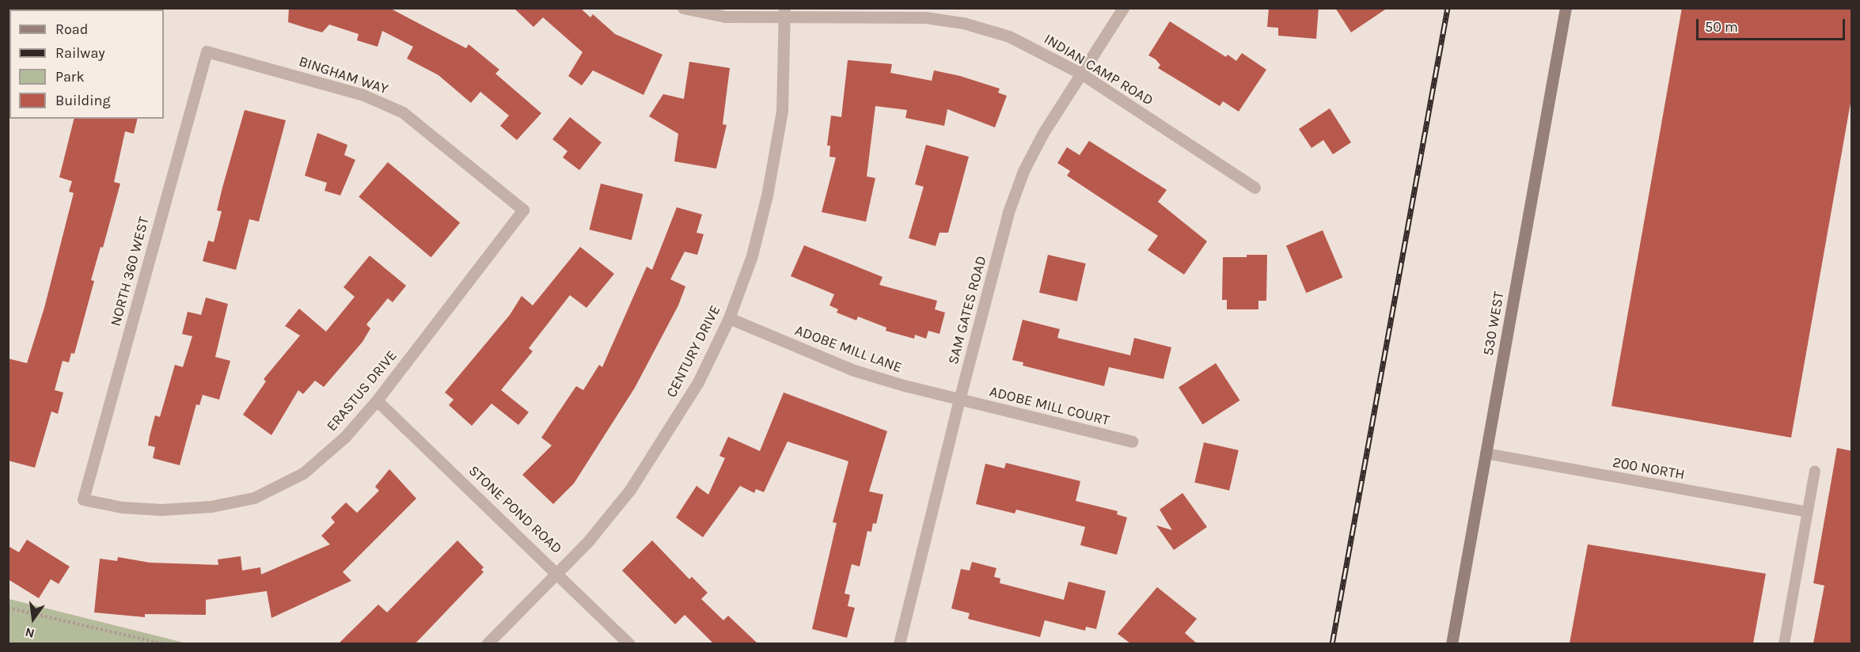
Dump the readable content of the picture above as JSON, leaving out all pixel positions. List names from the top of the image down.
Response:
{
  "streets": {
    "street": [
      "INDIAN CAMP ROAD",
      "BINGHAM WAY",
      "NORTH 360 WEST",
      "SAM GATES ROAD",
      "530 WEST",
      "ADOBE MILL LANE",
      "CENTURY DRIVE",
      "ERASTUS DRIVE",
      "ADOBE MILL COURT",
      "STONE POND ROAD"
    ],
    "lane": ["200 NORTH"]
  },
  "crossings": [
    ["INDIAN CAMP ROAD", "SAM GATES ROAD"],
    ["INDIAN CAMP ROAD", "CENTURY DRIVE"],
    ["BINGHAM WAY", "NORTH 360 WEST"],
    ["BINGHAM WAY", "ERASTUS DRIVE"],
    ["NORTH 360 WEST", "ERASTUS DRIVE"],
    ["SAM GATES ROAD", "ADOBE MILL LANE"],
    ["SAM GATES ROAD", "ADOBE MILL COURT"],
    ["530 WEST", "200 NORTH"],
    ["ADOBE MILL LANE", "CENTURY DRIVE"],
    ["ADOBE MILL LANE", "ADOBE MILL COURT"],
    ["CENTURY DRIVE", "STONE POND ROAD"],
    ["ERASTUS DRIVE", "STONE POND ROAD"]
  ],
  "legend": [
    "Road",
    "Railway",
    "Park",
    "Building"
  ],
  "scale_bar": "50 m",
  "north": "bottom"
}
